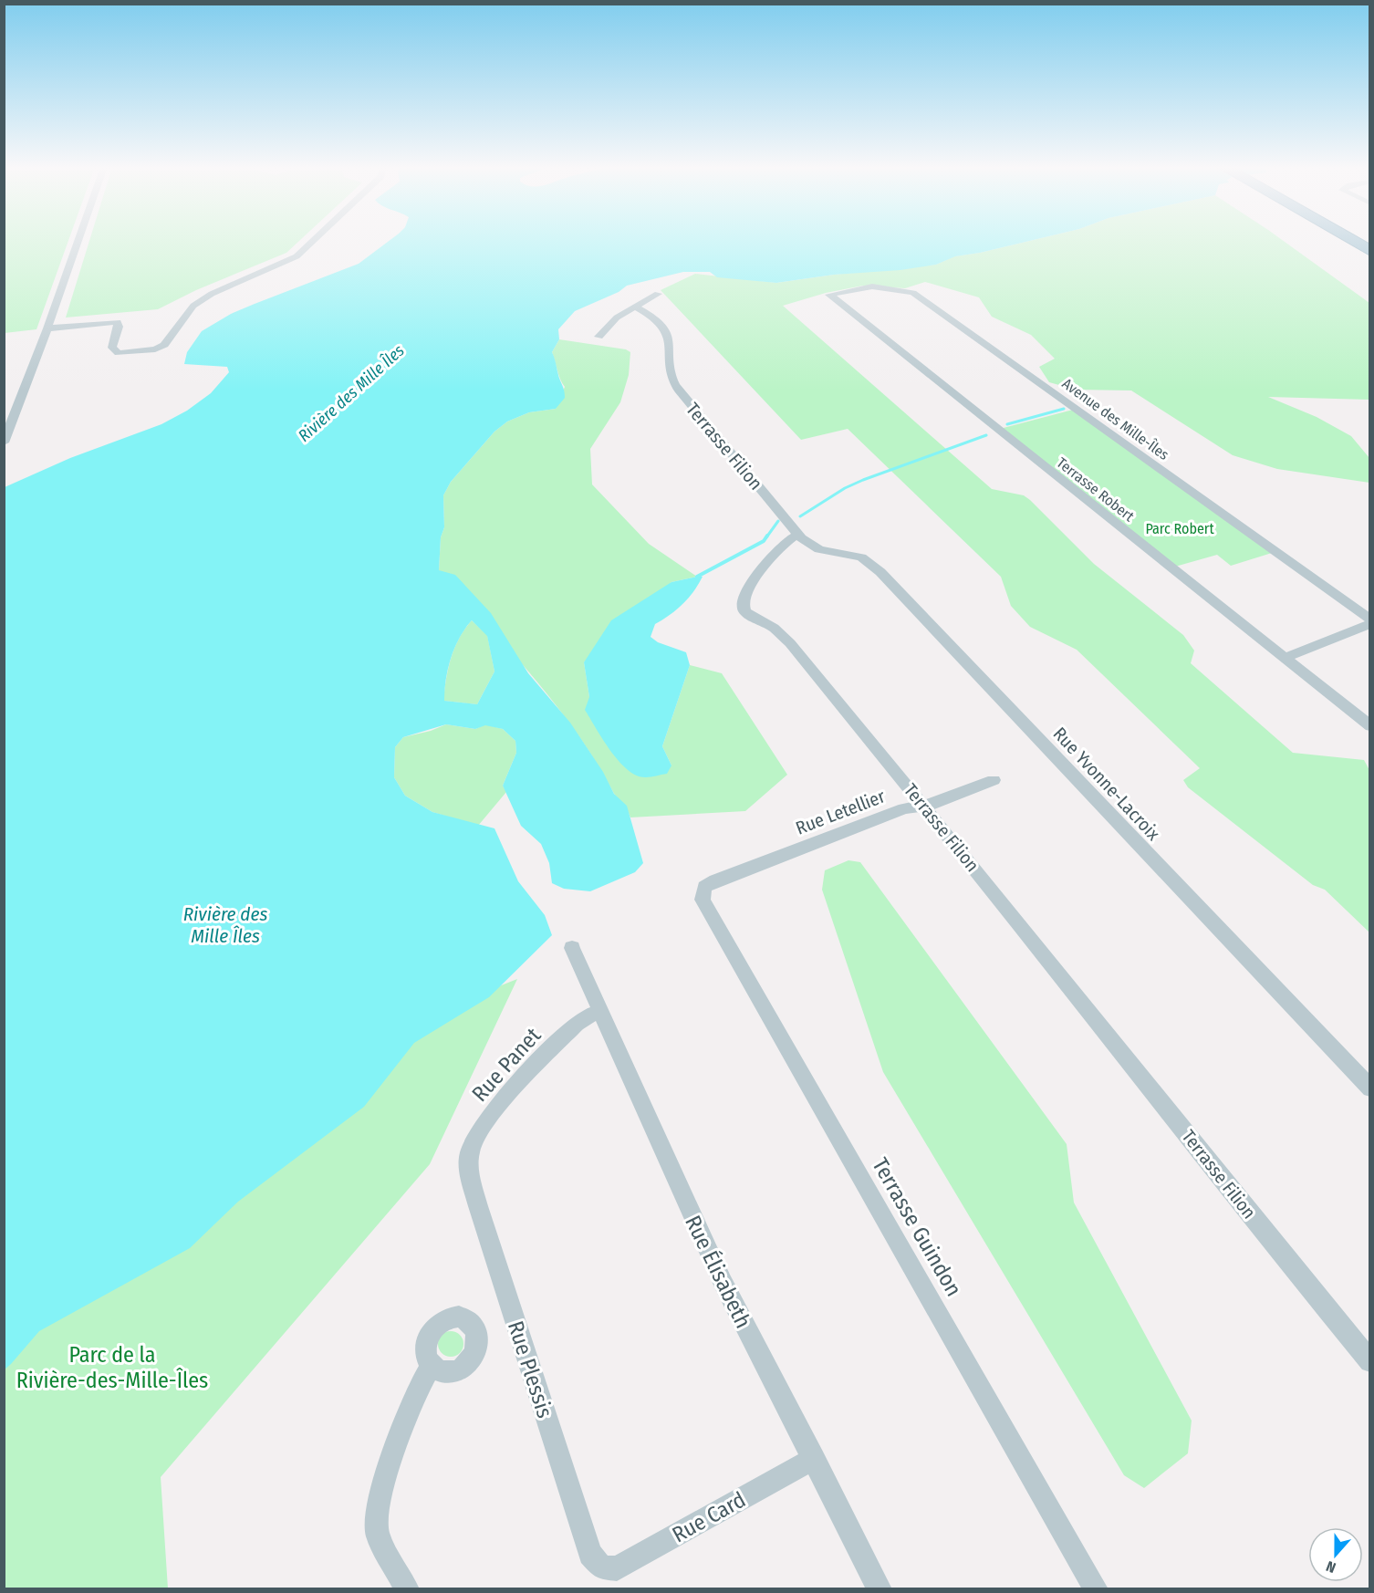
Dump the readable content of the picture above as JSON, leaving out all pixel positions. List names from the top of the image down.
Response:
{
  "streets": {
    "street": [
      "Avenue des Mille-Îles",
      "Terrasse Filion",
      "Terrasse Robert",
      "Rue Yvonne-Lacroix",
      "Rue Letellier",
      "Rue Panet",
      "Terrasse Guindon",
      "Rue Élisabeth",
      "Rue Plessis",
      "Rue Card"
    ]
  },
  "crossings": [
    ["Avenue des Mille-Îles", "Terrasse Robert"],
    ["Terrasse Filion", "Rue Yvonne-Lacroix"],
    ["Terrasse Filion", "Rue Letellier"],
    ["Rue Letellier", "Terrasse Guindon"],
    ["Rue Panet", "Rue Élisabeth"],
    ["Rue Panet", "Rue Plessis"],
    ["Rue Élisabeth", "Rue Card"],
    ["Rue Plessis", "Rue Card"]
  ],
  "water": ["Rivière des Mille Îles"],
  "parks": ["Parc Robert", "Parc de la Rivière-des-Mille-Îles"],
  "north": "bottom"
}
